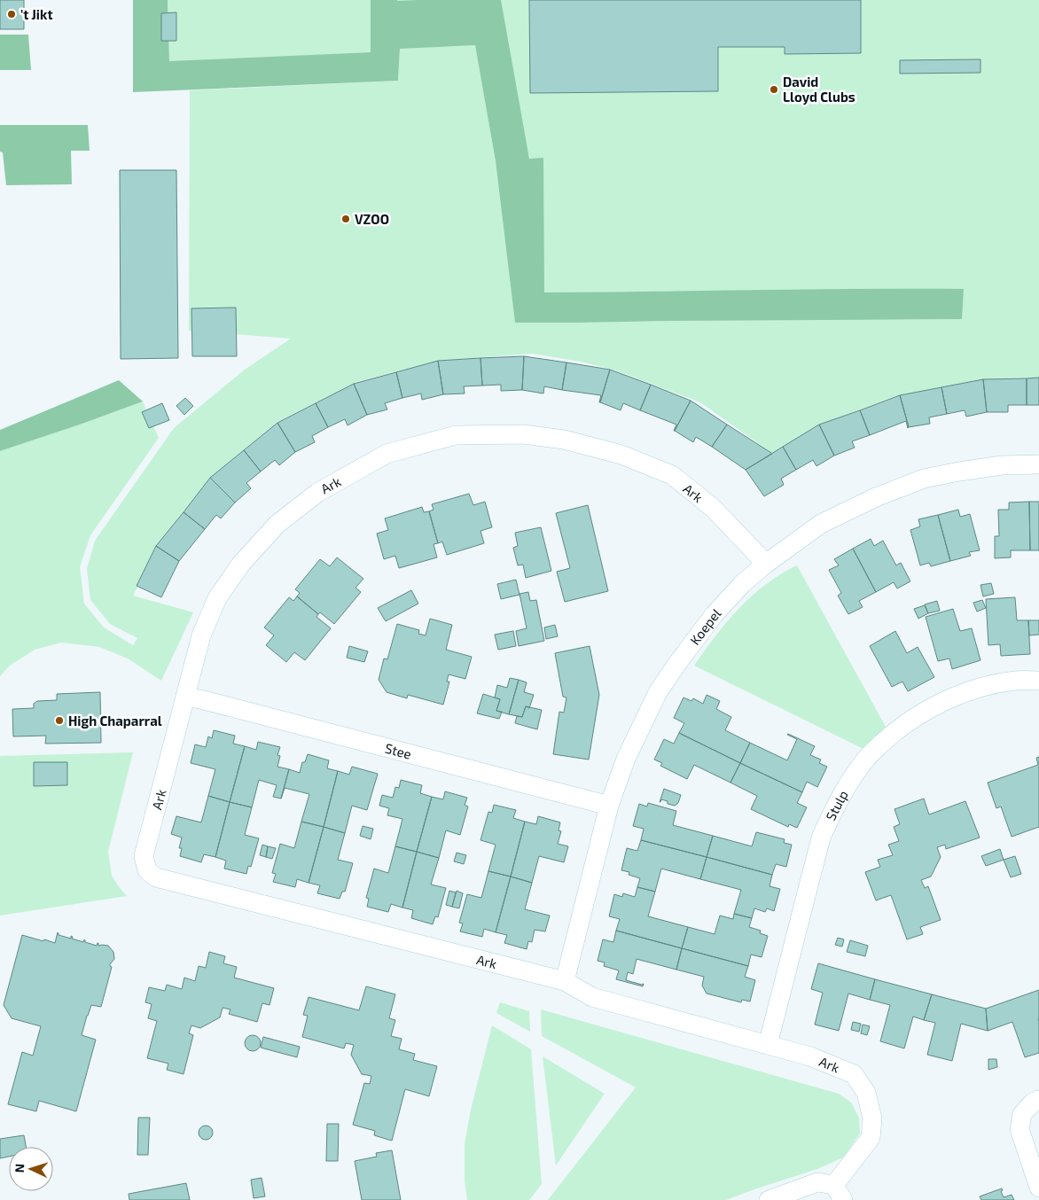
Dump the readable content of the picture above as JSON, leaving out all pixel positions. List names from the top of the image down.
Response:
{
  "streets": {
    "street": [
      "Ark",
      "Koepel",
      "Stee",
      "Stulp"
    ]
  },
  "crossings": [
    ["Ark", "Koepel"],
    ["Ark", "Stee"],
    ["Ark", "Stulp"],
    ["Koepel", "Stee"]
  ],
  "places": [
    "'t Jikt",
    "David Lloyd Clubs",
    "VZOO",
    "High Chaparral"
  ],
  "north": "left"
}
